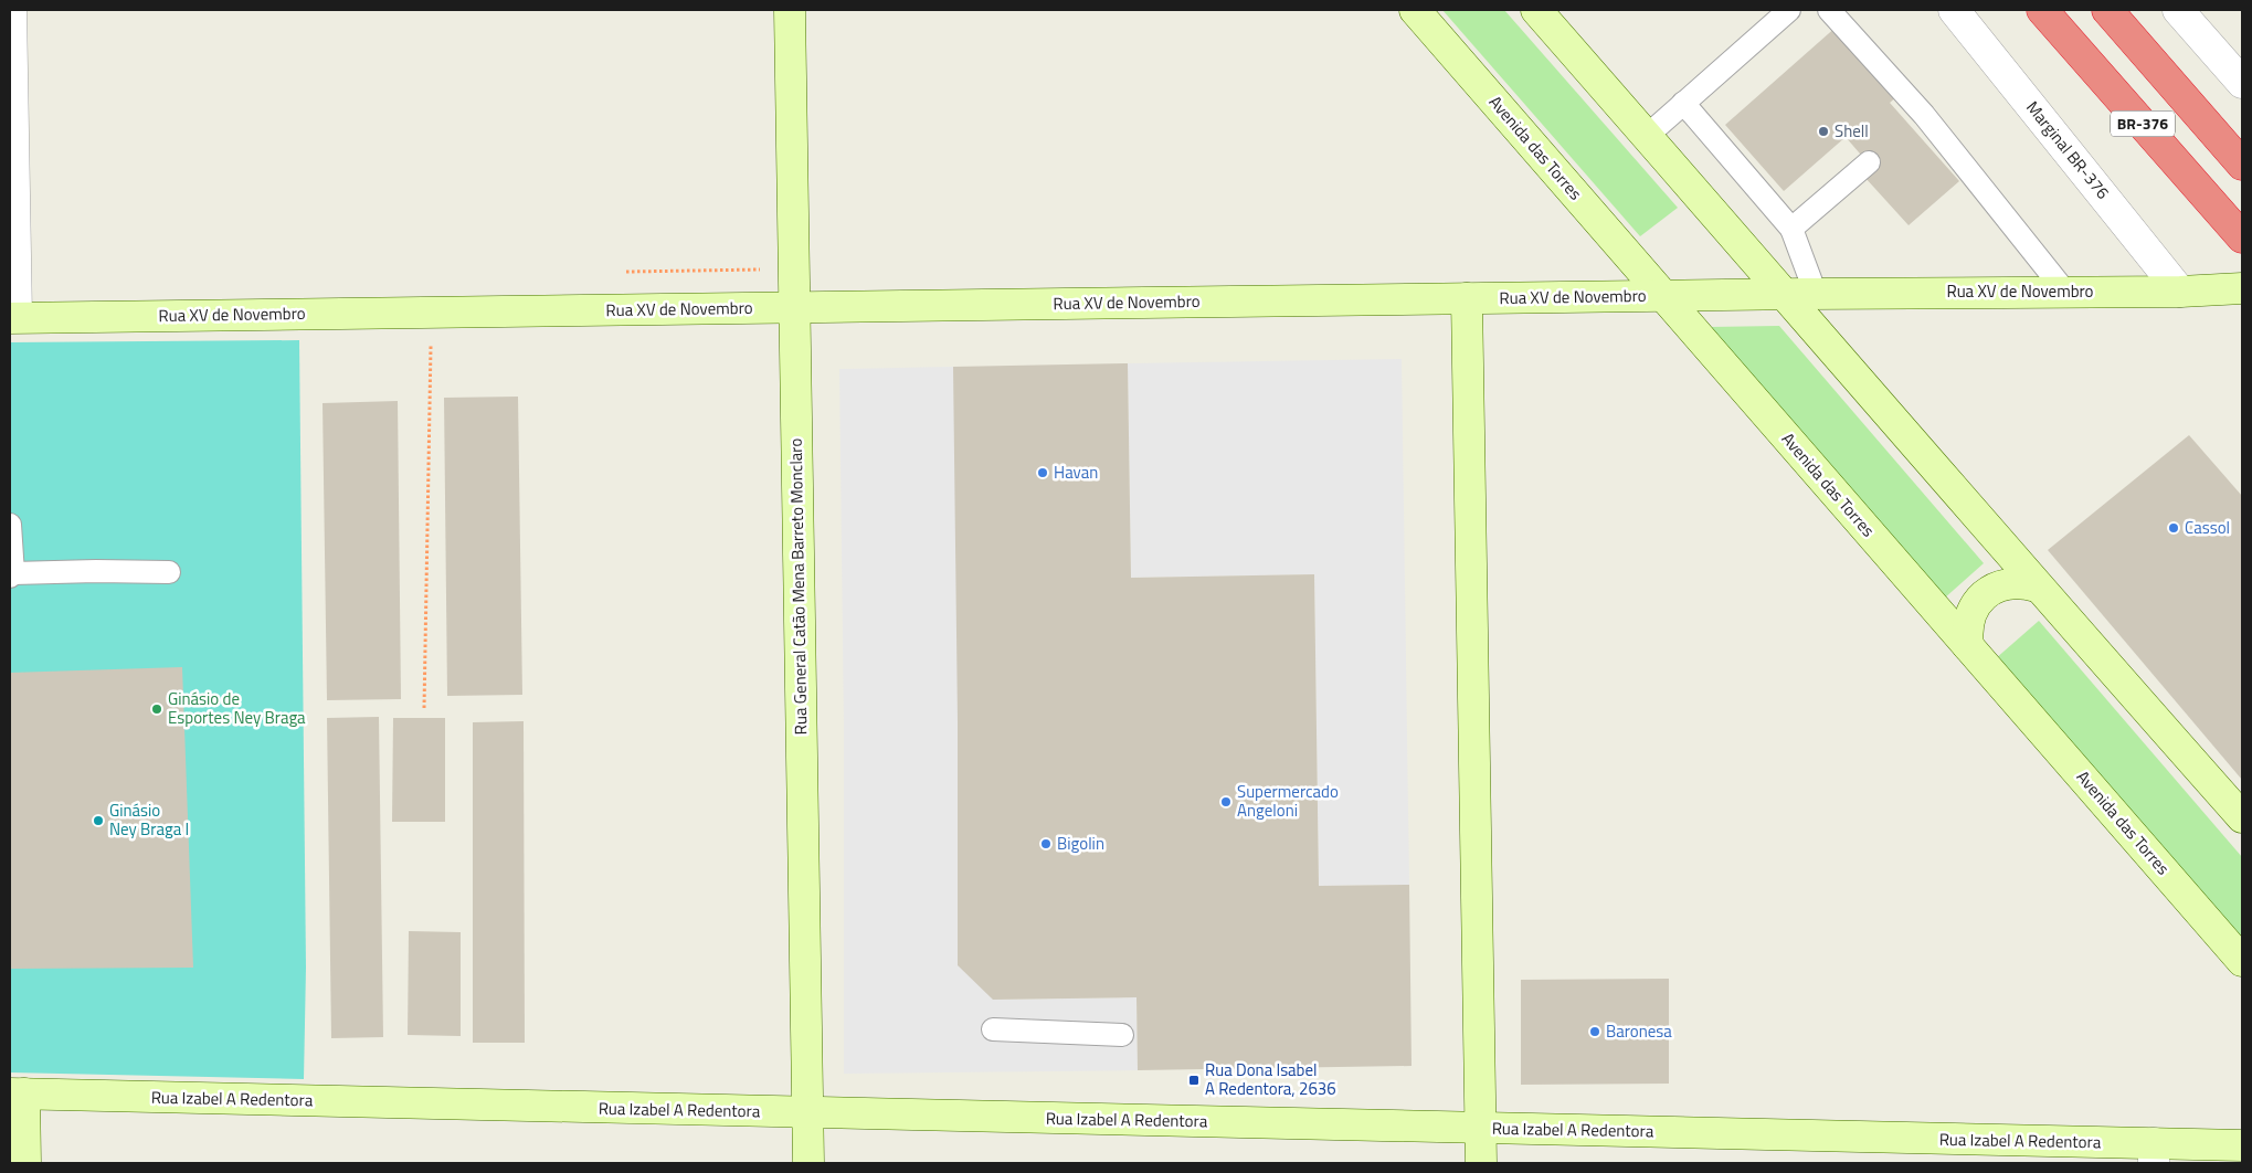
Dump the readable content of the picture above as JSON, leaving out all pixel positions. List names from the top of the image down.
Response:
{
  "streets": {
    "highway": ["BR-376"],
    "main road": [
      "Avenida das Torres",
      "Rua XV de Novembro",
      "Rua General Catão Mena Barreto Monclaro",
      "Rua Izabel A Redentora"
    ],
    "street": ["Marginal BR-376"]
  },
  "crossings": [
    ["Avenida das Torres", "Rua XV de Novembro"],
    ["Marginal BR-376", "Rua XV de Novembro"],
    ["Rua XV de Novembro", "Rua General Catão Mena Barreto Monclaro"],
    ["Rua General Catão Mena Barreto Monclaro", "Rua Izabel A Redentora"]
  ],
  "places": {
    "other": [
      "Shell",
      "Havan",
      "Cassol",
      "Ginásio de Esportes Ney Braga",
      "Supermercado Angeloni",
      "Ginásio Ney Braga I",
      "Bigolin",
      "Baronesa"
    ],
    "transit": ["Rua Dona Isabel A Redentora, 2636"]
  }
}
